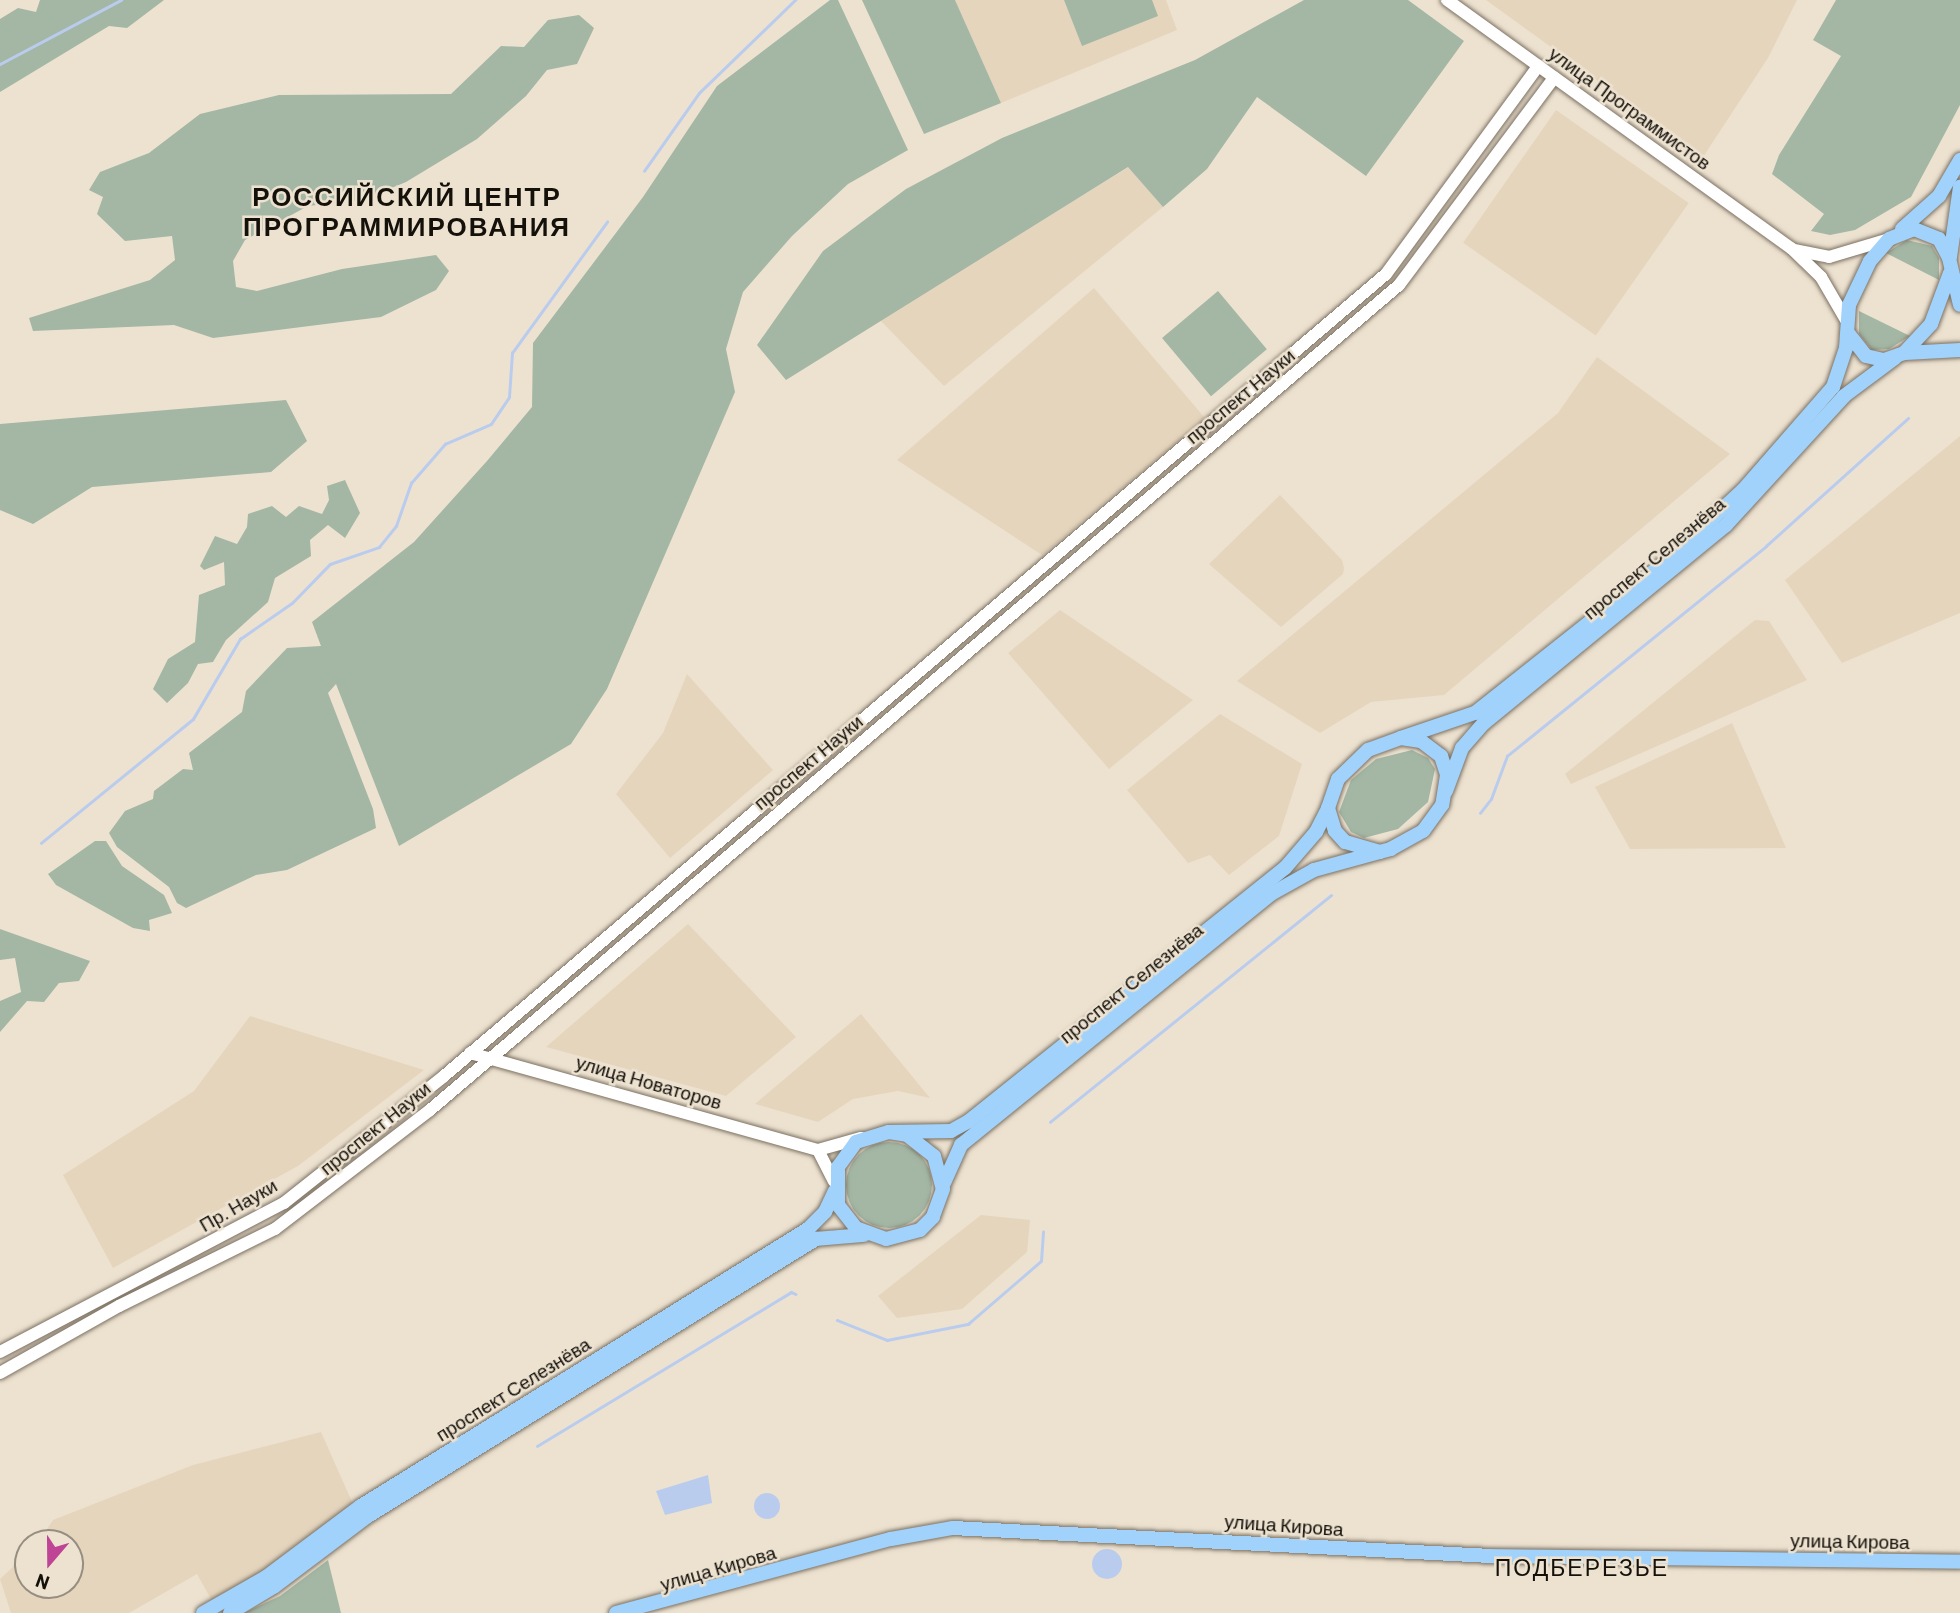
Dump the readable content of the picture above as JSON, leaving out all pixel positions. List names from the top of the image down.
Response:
{
  "streets": {
    "main road": ["проспект Селезнёва", "улица Кирова"],
    "street": [
      "улица Программистов",
      "проспект Науки",
      "улица Новаторов",
      "Пр. Науки"
    ]
  },
  "crossings": [
    ["улица Программистов", "проспект Науки"],
    ["улица Программистов", "проспект Селезнёва"],
    ["проспект Науки", "улица Новаторов"],
    ["проспект Науки", "Пр. Науки"],
    ["улица Новаторов", "Пр. Науки"]
  ],
  "districts": ["РОССИЙСКИЙ ЦЕНТР ПРОГРАММИРОВАНИЯ", "ПОДБЕРЕЗЬЕ"],
  "north": "bottom"
}
